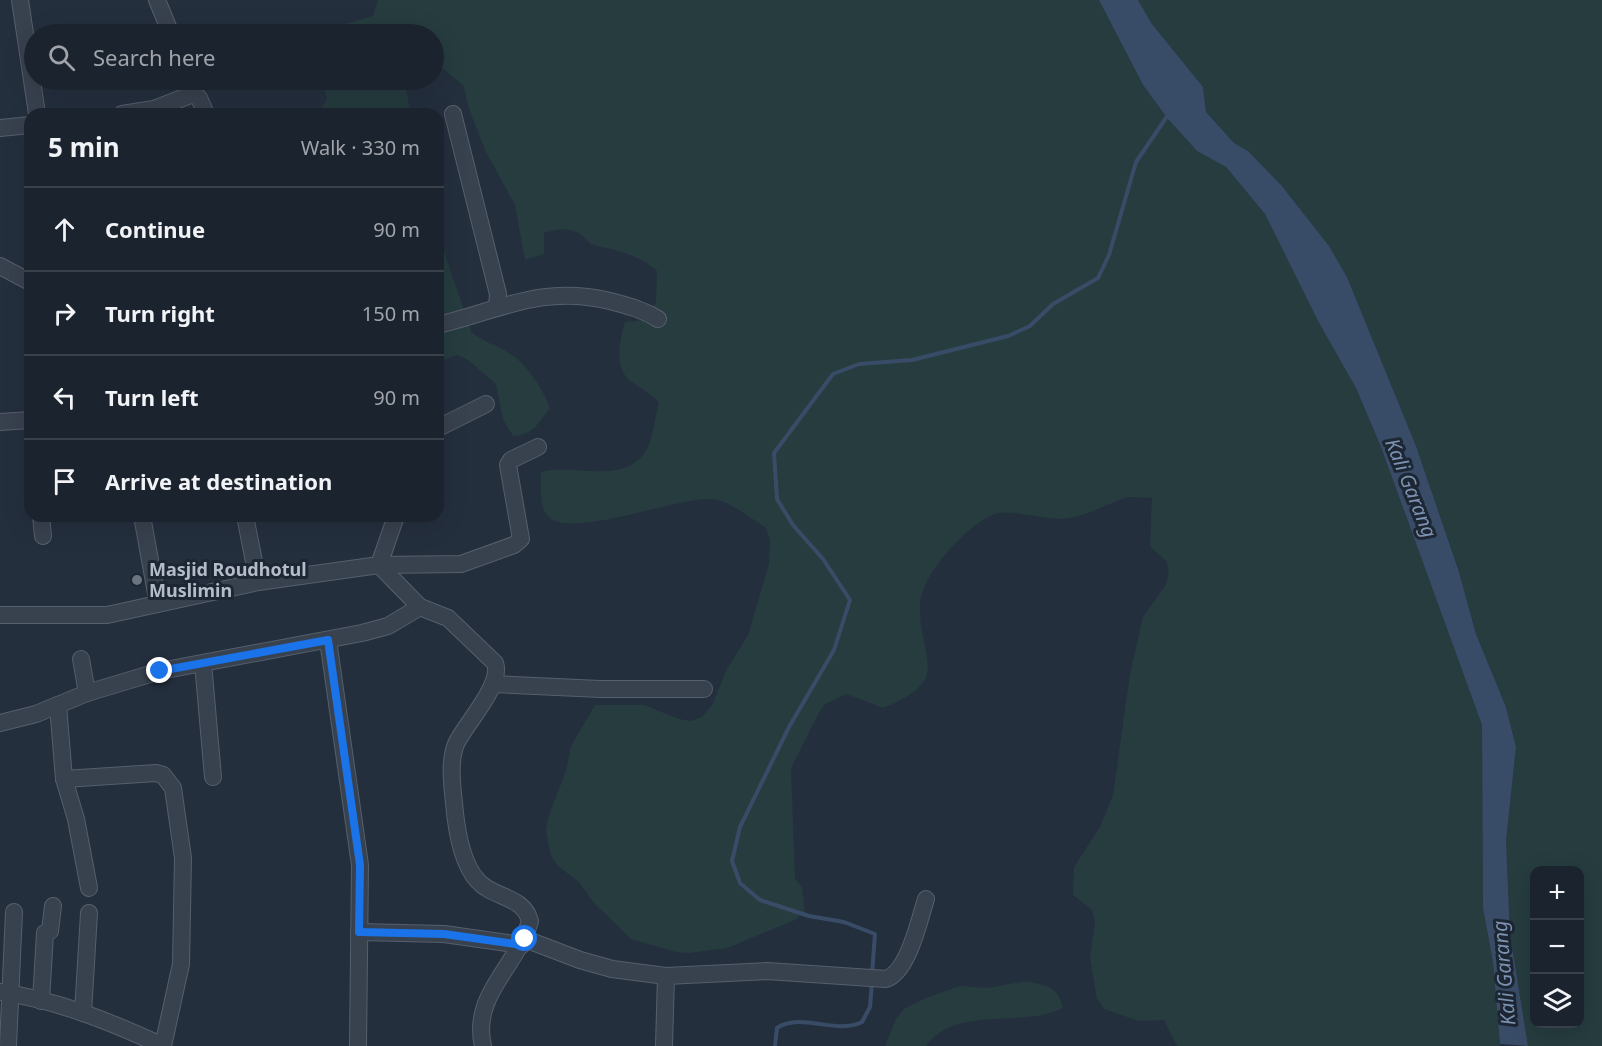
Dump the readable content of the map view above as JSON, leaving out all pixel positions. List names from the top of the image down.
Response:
{
  "water": ["Kali Garang"],
  "places": ["Masjid Roudhotul Muslimin"],
  "page": {
    "search": "Search here",
    "heading": ["5 min", "Walk · 330 m"],
    "list": [
      ["Continue", "90 m"],
      ["Turn right", "150 m"],
      ["Turn left", "90 m"],
      "Arrive at destination"
    ],
    "map_buttons": ["+", "−"]
  }
}
